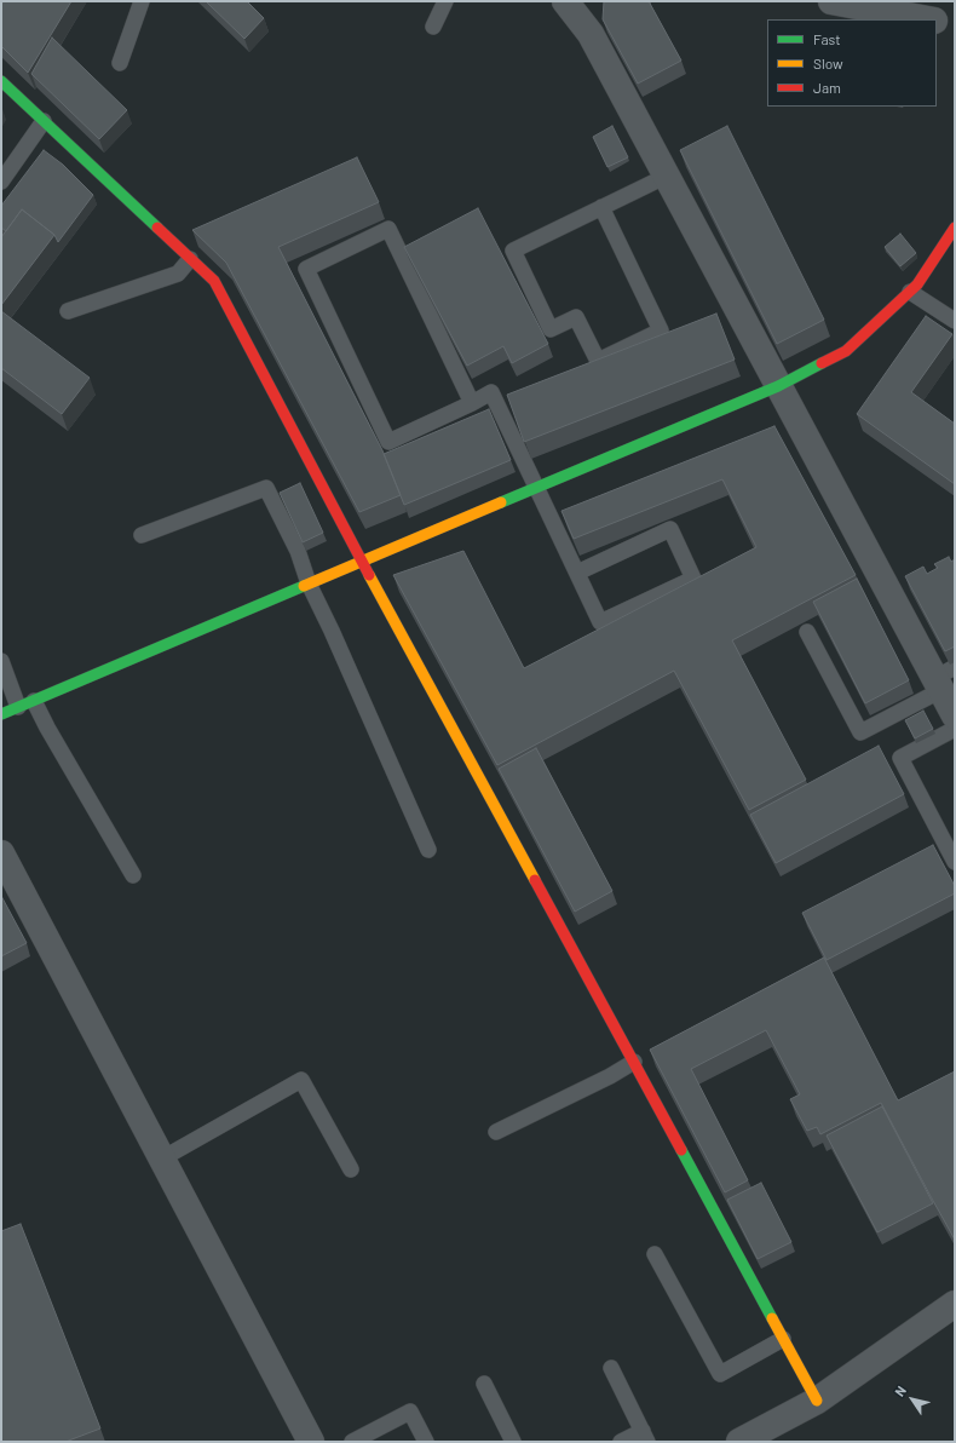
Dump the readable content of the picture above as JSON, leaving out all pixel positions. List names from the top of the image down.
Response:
{
  "legend": ["Fast", "Slow", "Jam"],
  "north": "top left"
}
